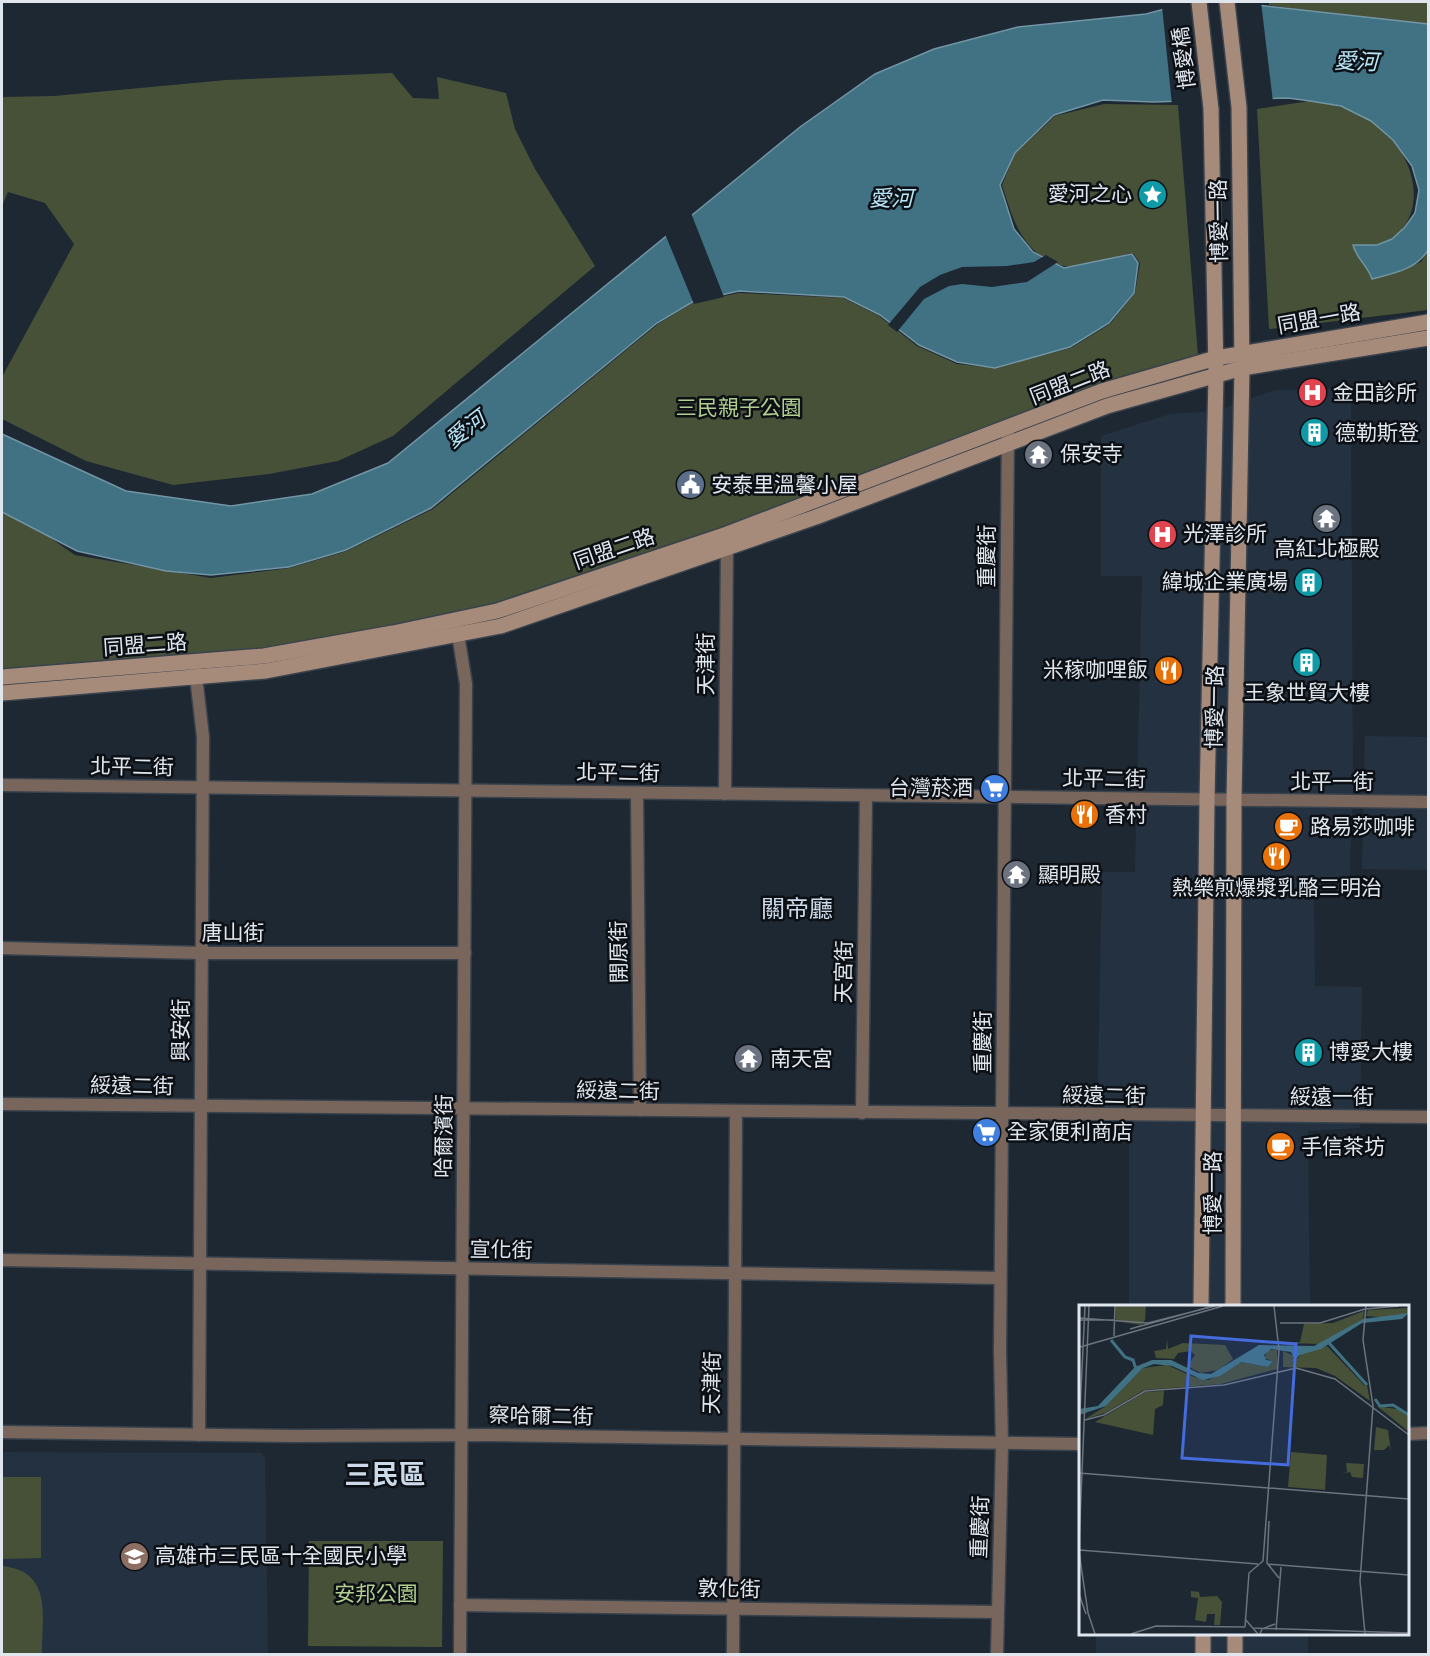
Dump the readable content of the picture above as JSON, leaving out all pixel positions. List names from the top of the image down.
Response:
{
  "streets": {
    "main road": [
      "博愛橋",
      "博愛一路",
      "同盟一路",
      "同盟二路"
    ],
    "street": [
      "重慶街",
      "天津街",
      "北平二街",
      "北平一街",
      "唐山街",
      "開原街",
      "天宮街",
      "興安街",
      "綏遠二街",
      "綏遠一街",
      "哈爾濱街",
      "宣化街",
      "察哈爾二街",
      "敦化街"
    ]
  },
  "crossings": [
    ["博愛橋", "博愛一路"],
    ["博愛一路", "同盟一路"],
    ["博愛一路", "同盟二路"],
    ["博愛一路", "北平二街"],
    ["博愛一路", "北平一街"],
    ["博愛一路", "綏遠二街"],
    ["博愛一路", "綏遠一街"],
    ["同盟一路", "同盟二路"],
    ["同盟二路", "重慶街"],
    ["同盟二路", "天津街"],
    ["同盟二路", "興安街"],
    ["同盟二路", "哈爾濱街"],
    ["重慶街", "北平二街"],
    ["重慶街", "綏遠二街"],
    ["重慶街", "宣化街"],
    ["重慶街", "察哈爾二街"],
    ["重慶街", "敦化街"],
    ["天津街", "北平二街"],
    ["天津街", "綏遠二街"],
    ["天津街", "宣化街"],
    ["天津街", "察哈爾二街"],
    ["天津街", "敦化街"],
    ["北平二街", "北平一街"],
    ["北平二街", "開原街"],
    ["北平二街", "天宮街"],
    ["北平二街", "興安街"],
    ["北平二街", "哈爾濱街"],
    ["唐山街", "興安街"],
    ["唐山街", "哈爾濱街"],
    ["開原街", "綏遠二街"],
    ["天宮街", "綏遠二街"],
    ["興安街", "綏遠二街"],
    ["興安街", "宣化街"],
    ["興安街", "察哈爾二街"],
    ["綏遠二街", "綏遠一街"],
    ["綏遠二街", "哈爾濱街"],
    ["哈爾濱街", "宣化街"],
    ["哈爾濱街", "察哈爾二街"],
    ["哈爾濱街", "敦化街"]
  ],
  "districts": ["關帝廳", "三民區"],
  "water": ["愛河"],
  "parks": ["三民親子公園", "安邦公園"],
  "places": {
    "place": ["愛河之心"],
    "hospital": ["金田診所", "光澤診所"],
    "building": [
      "德勒斯登",
      "緯城企業廣場",
      "王象世貿大樓",
      "博愛大樓"
    ],
    "temple": [
      "保安寺",
      "高紅北極殿",
      "顯明殿",
      "南天宮"
    ],
    "public building": ["安泰里溫馨小屋"],
    "restaurant": ["米稼咖哩飯", "香村", "熱樂煎爆漿乳酪三明治"],
    "supermarket": ["台灣菸酒", "全家便利商店"],
    "cafe": ["路易莎咖啡", "手信茶坊"],
    "school or university": ["高雄市三民區十全國民小學"]
  }
}
